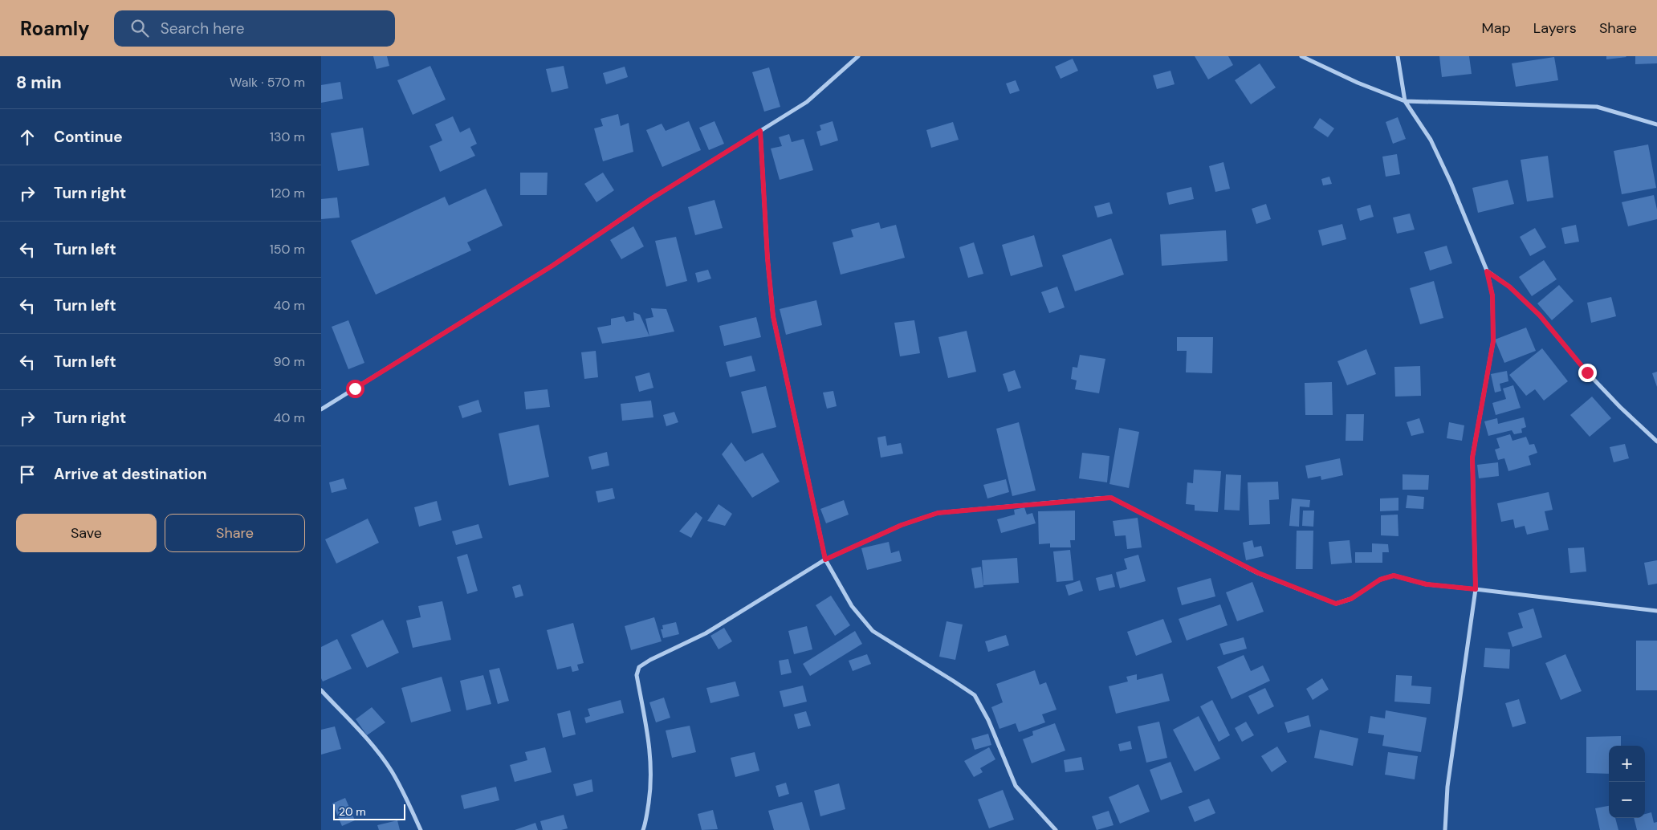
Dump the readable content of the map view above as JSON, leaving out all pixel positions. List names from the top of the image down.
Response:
{
  "scale_bar": "20 m",
  "page": {
    "header": "Roamly",
    "search": "Search here",
    "nav": ["Map", "Layers", "Share"],
    "heading": ["8 min", "Walk · 570 m"],
    "list": [
      ["Continue", "130 m"],
      ["Turn right", "120 m"],
      ["Turn left", "150 m"],
      ["Turn left", "40 m"],
      ["Turn left", "90 m"],
      ["Turn right", "40 m"],
      "Arrive at destination"
    ],
    "buttons": ["Save", "Share"],
    "map_buttons": ["+", "−"],
    "scale": "20 m"
  }
}
